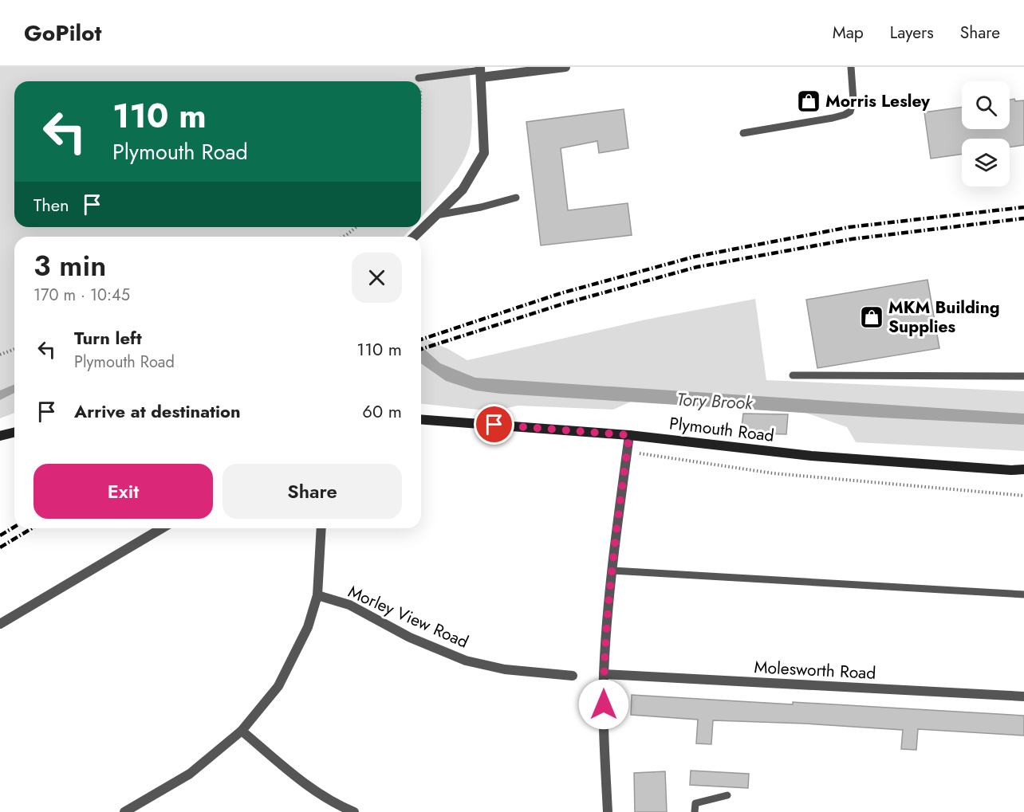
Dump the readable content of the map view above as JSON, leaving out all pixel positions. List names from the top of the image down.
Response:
{
  "streets": {
    "main road": ["Plymouth Road"],
    "street": ["Morley View Road", "Molesworth Road"]
  },
  "water": ["Tory Brook"],
  "places": {
    "shop": ["Morris Lesley", "MKM Building Supplies"]
  },
  "page": {
    "header": "GoPilot",
    "nav": ["Map", "Layers", "Share"],
    "turn": ["110 m", "Plymouth Road"],
    "then": "Then",
    "heading": ["3 min", "170 m · 10:45"],
    "list": [
      {
        "name": "Turn left",
        "note": "Plymouth Road",
        "value": "110 m"
      },
      {
        "name": "Arrive at destination",
        "value": "60 m"
      }
    ],
    "buttons": ["Exit", "Share"]
  }
}
